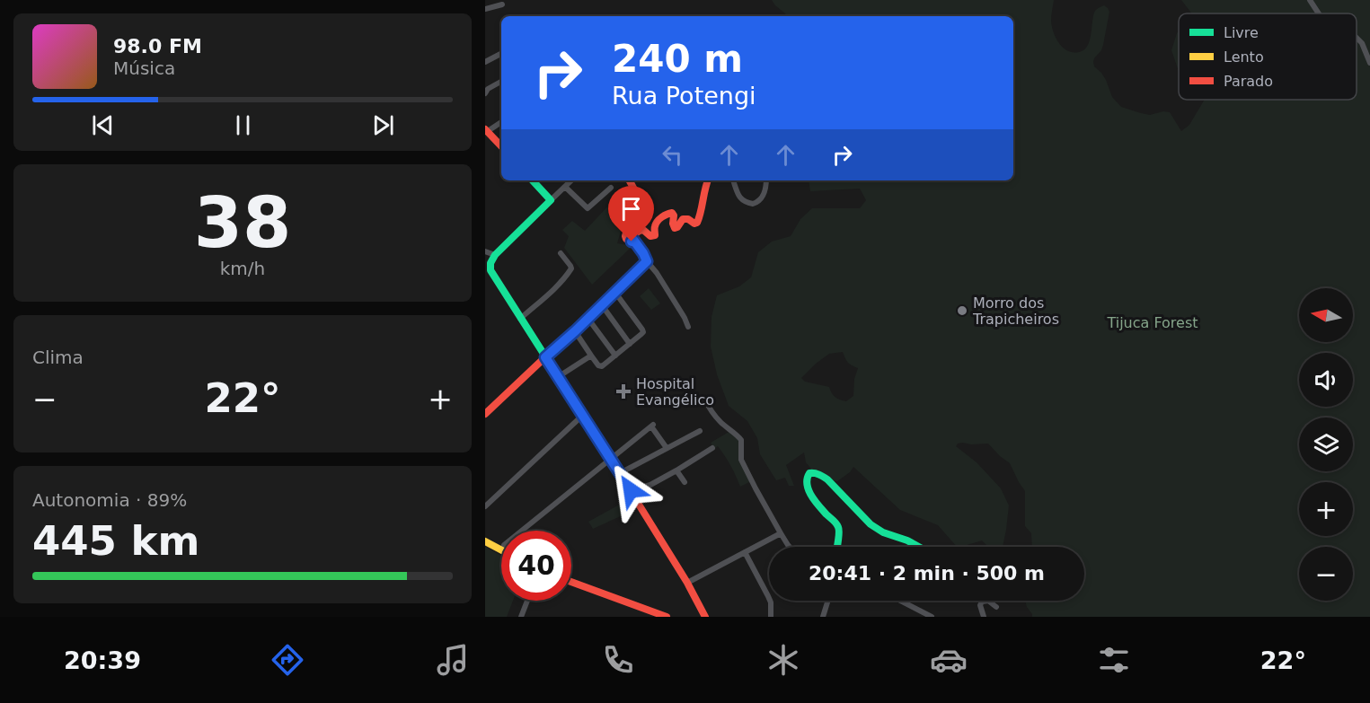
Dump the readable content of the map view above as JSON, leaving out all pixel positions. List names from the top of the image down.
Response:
{
  "parks": ["Tijuca Forest"],
  "places": {
    "other": ["Morro dos Trapicheiros"],
    "health": ["Hospital Evangélico"]
  },
  "legend": ["Livre", "Lento", "Parado"],
  "north": "left",
  "page": {
    "turn": ["240 m", "Rua Potengi"],
    "song": ["98.0 FM", "Música"],
    "tile": [
      ["38", "km/h"],
      "Clima",
      ["Autonomia · 89%", "445 km"]
    ],
    "map_buttons": ["+", "−"],
    "heat": ["−", "22°", "+"],
    "limit": "40",
    "trip": "20:41 · 2 min · 500 m",
    "tabs": ["20:39", "22°"]
  }
}
